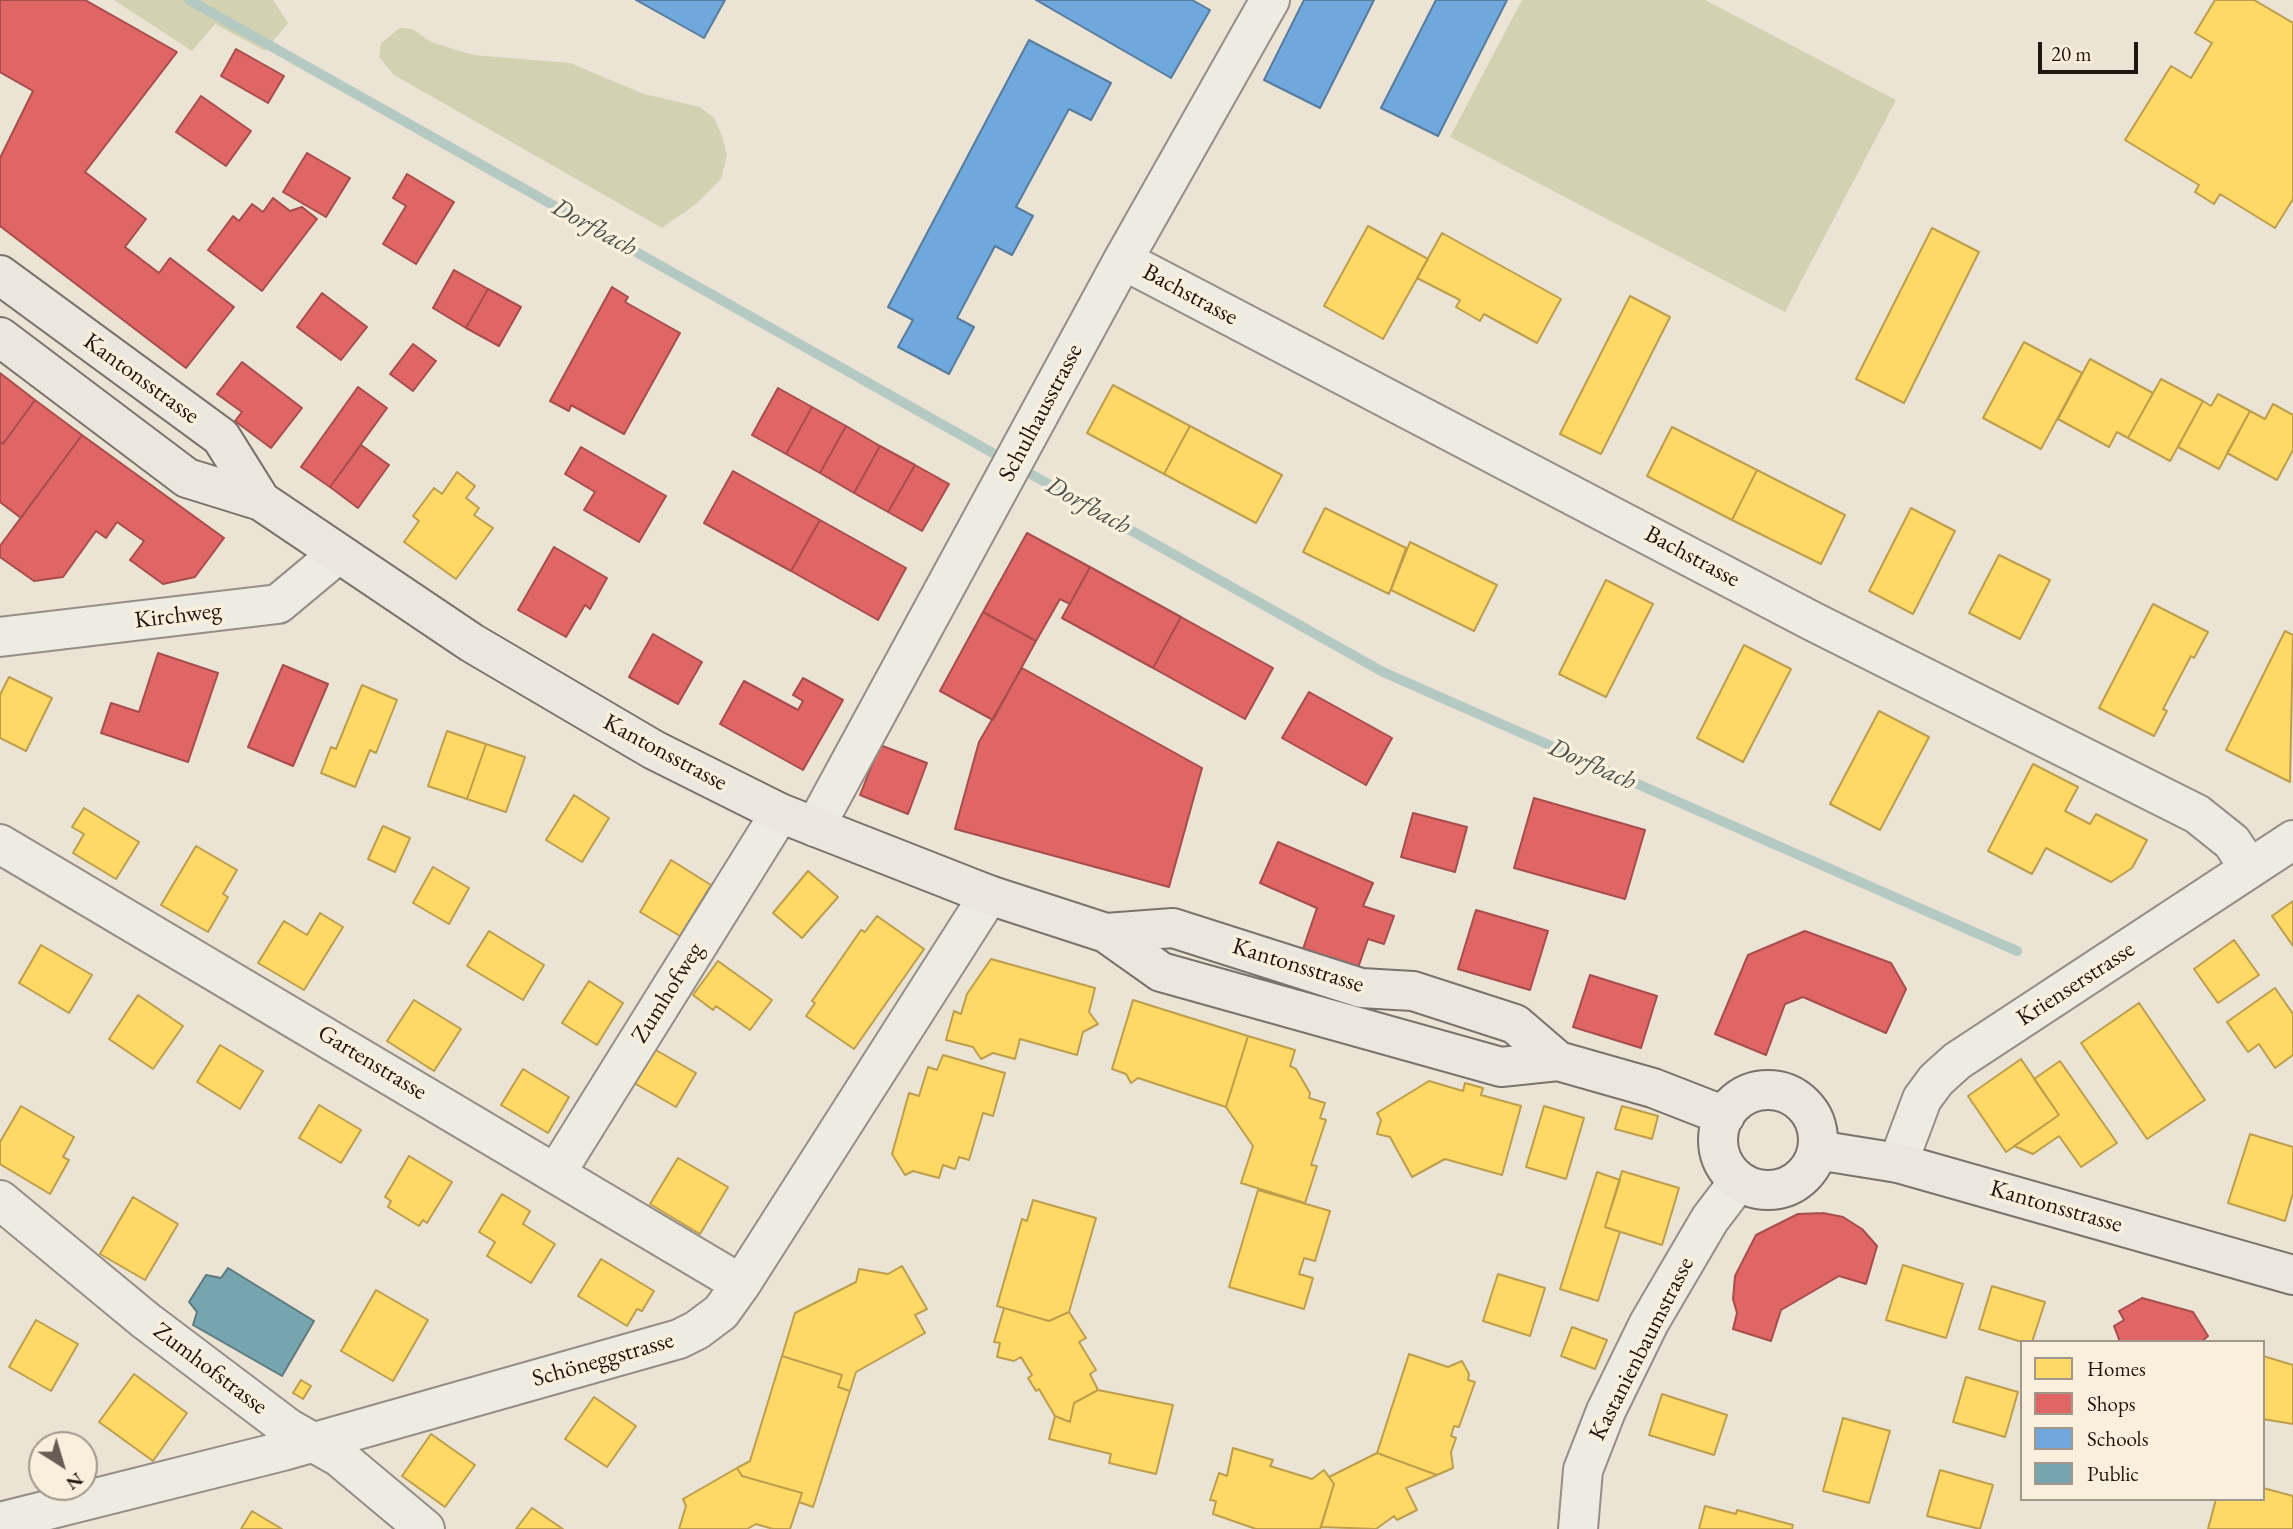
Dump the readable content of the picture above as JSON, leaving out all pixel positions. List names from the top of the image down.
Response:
{
  "streets": {
    "main road": ["Kantonsstrasse"],
    "street": [
      "Bachstrasse",
      "Schulhausstrasse",
      "Kirchweg",
      "Krienserstrasse",
      "Zumhofweg",
      "Gartenstrasse",
      "Kastanienbaumstrasse",
      "Schöneggstrasse",
      "Zumhofstrasse"
    ]
  },
  "crossings": [
    ["Bachstrasse", "Schulhausstrasse"],
    ["Bachstrasse", "Krienserstrasse"],
    ["Kantonsstrasse", "Schulhausstrasse"],
    ["Kantonsstrasse", "Kirchweg"],
    ["Kantonsstrasse", "Krienserstrasse"],
    ["Kantonsstrasse", "Zumhofweg"],
    ["Kantonsstrasse", "Kastanienbaumstrasse"],
    ["Kantonsstrasse", "Schöneggstrasse"],
    ["Zumhofweg", "Gartenstrasse"],
    ["Gartenstrasse", "Schöneggstrasse"],
    ["Schöneggstrasse", "Zumhofstrasse"]
  ],
  "water": ["Dorfbach"],
  "legend": [
    "Homes",
    "Shops",
    "Schools",
    "Public"
  ],
  "scale_bar": "20 m",
  "north": "bottom right"
}
